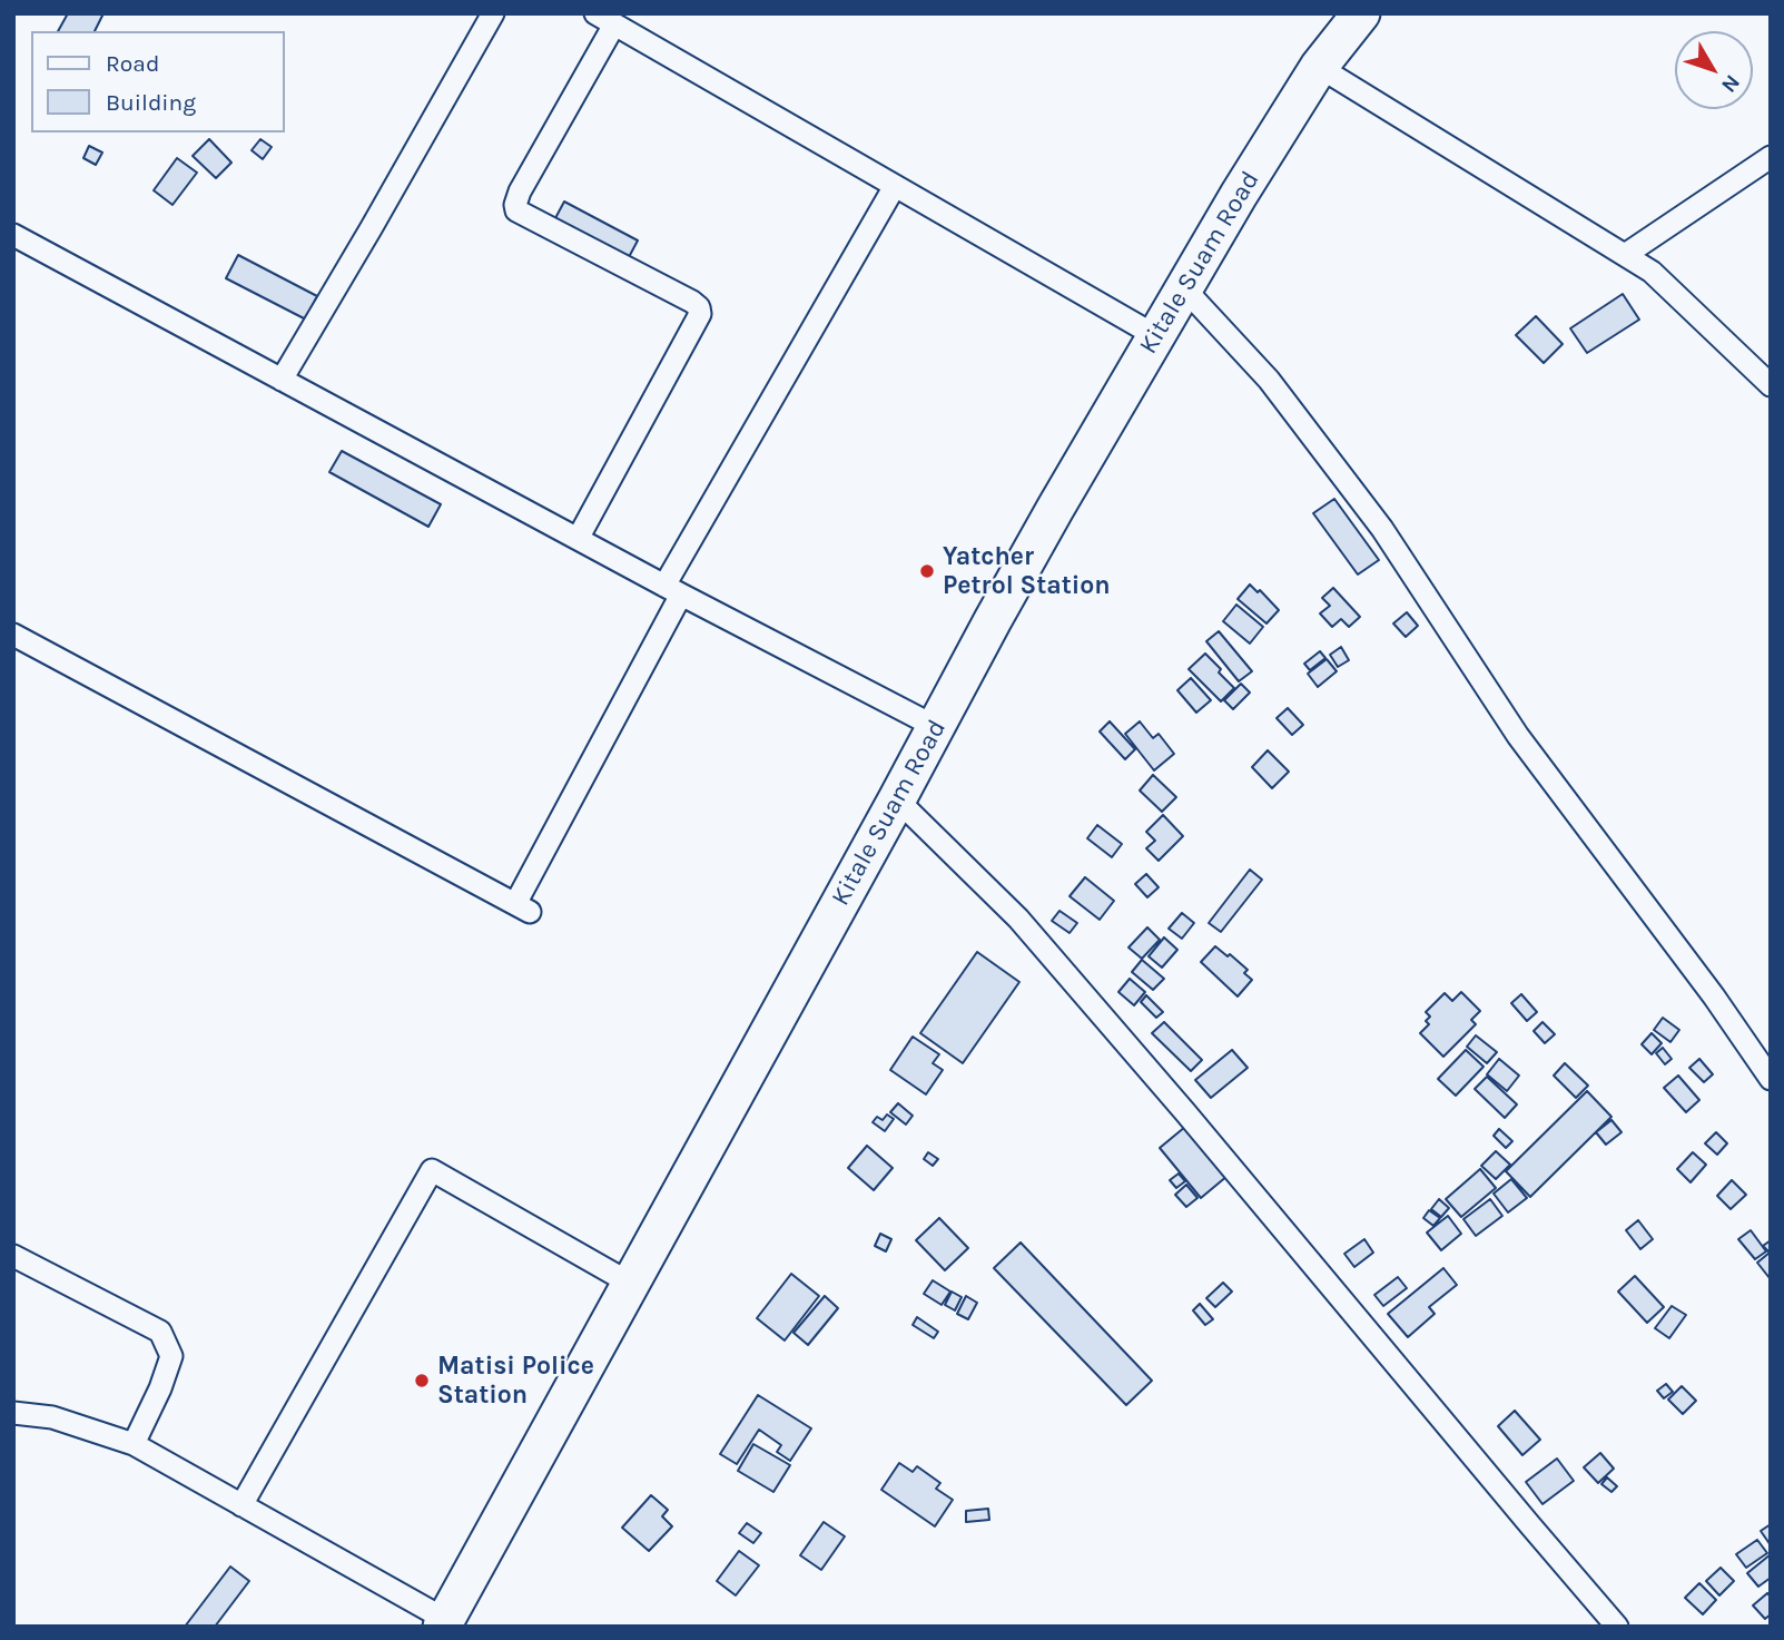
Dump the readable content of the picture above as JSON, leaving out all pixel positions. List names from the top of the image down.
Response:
{
  "streets": {
    "highway": ["Kitale Suam Road"]
  },
  "places": ["Yatcher Petrol Station", "Matisi Police Station"],
  "legend": ["Road", "Building"],
  "north": "bottom right"
}
